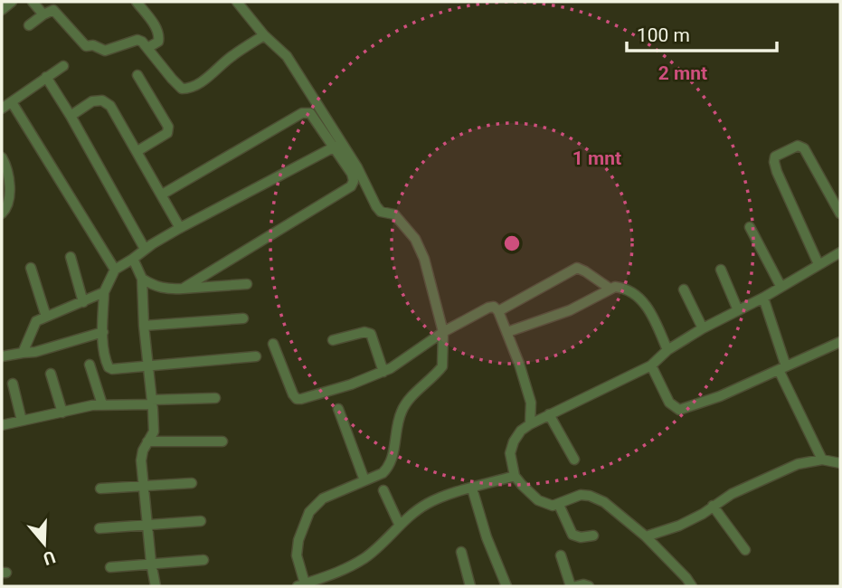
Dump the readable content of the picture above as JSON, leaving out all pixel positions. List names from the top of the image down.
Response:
{
  "scale_bar": "100 m",
  "north": "bottom",
  "rings": ["2 mnt", "1 mnt"]
}
